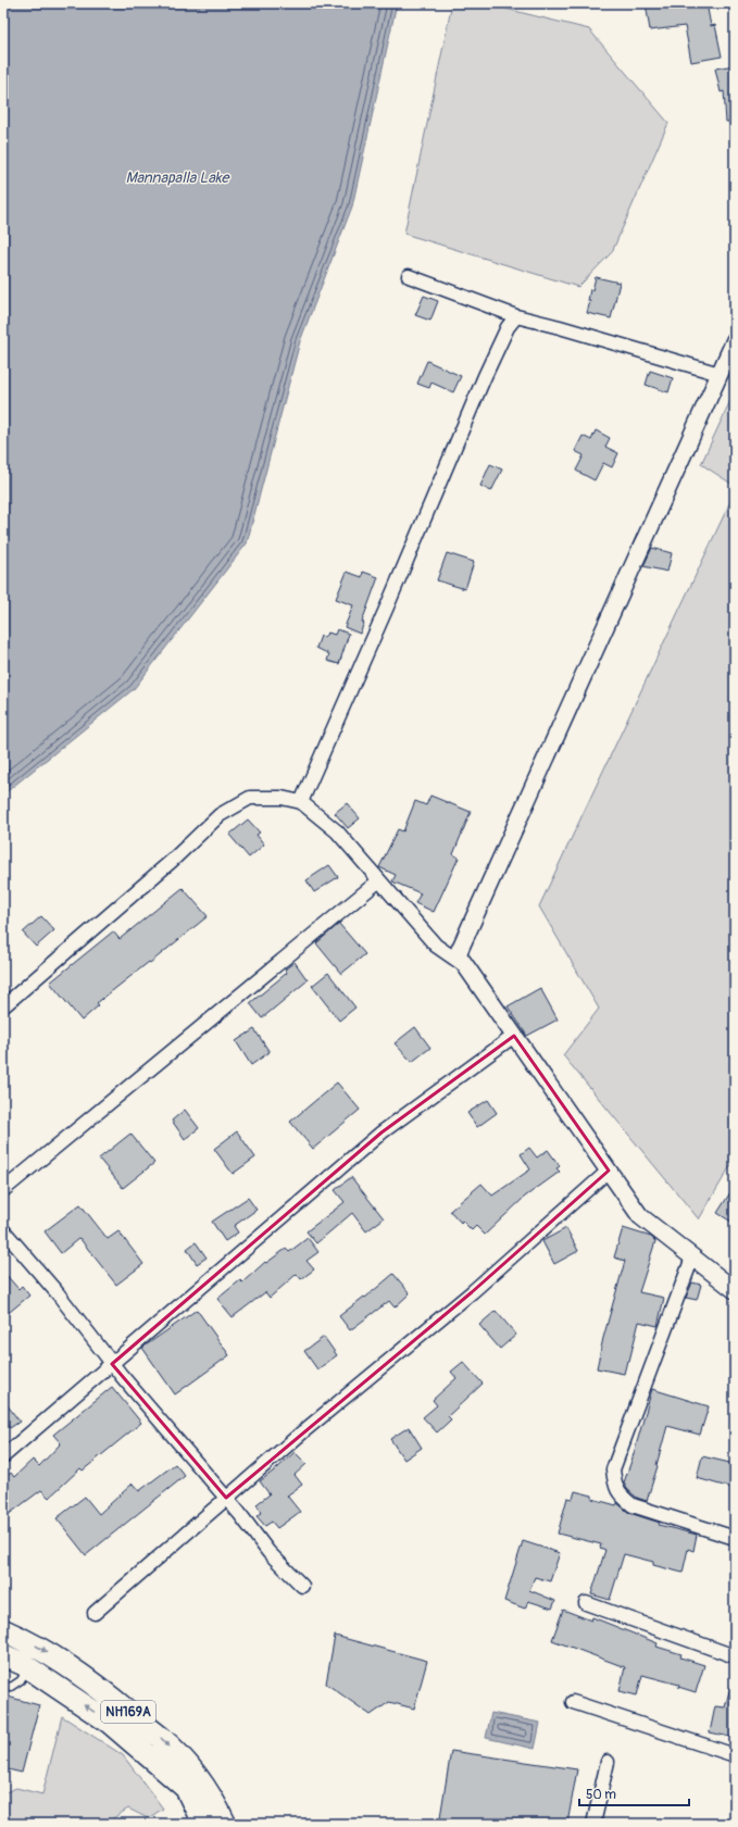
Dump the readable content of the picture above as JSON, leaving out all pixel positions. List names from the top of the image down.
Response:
{
  "streets": {
    "highway": ["NH169A"]
  },
  "water": ["Mannapalla Lake"],
  "scale_bar": "50 m"
}
